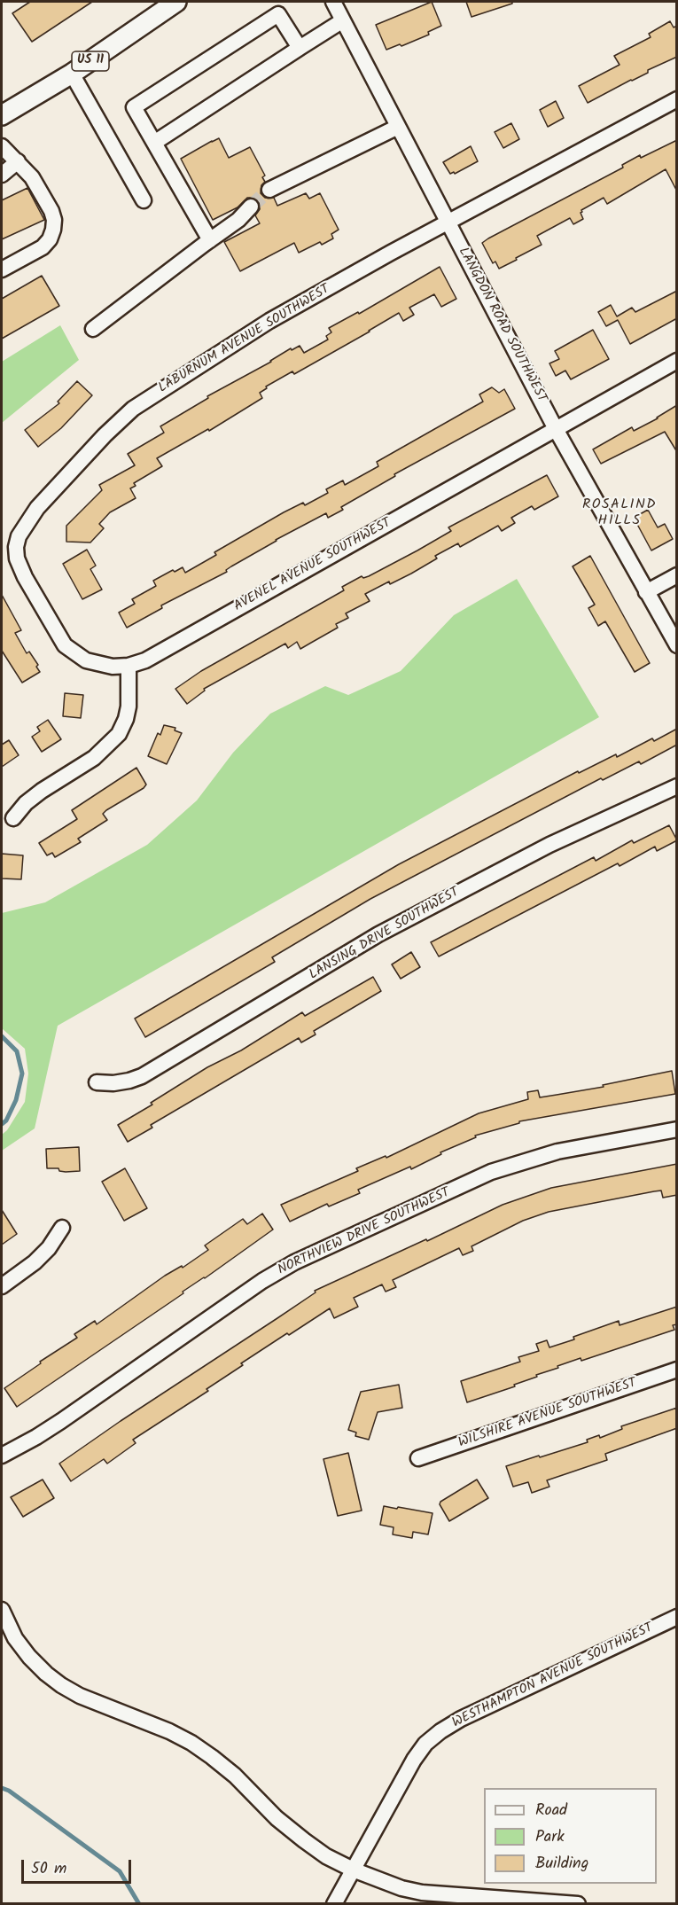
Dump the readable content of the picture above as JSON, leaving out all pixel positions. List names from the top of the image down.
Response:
{
  "streets": {
    "main road": ["US 11"],
    "street": [
      "LANGDON ROAD SOUTHWEST",
      "LABURNUM AVENUE SOUTHWEST",
      "AVENEL AVENUE SOUTHWEST",
      "LANSING DRIVE SOUTHWEST",
      "NORTHVIEW DRIVE SOUTHWEST",
      "WILSHIRE AVENUE SOUTHWEST",
      "WESTHAMPTON AVENUE SOUTHWEST"
    ]
  },
  "crossings": [
    ["LANGDON ROAD SOUTHWEST", "LABURNUM AVENUE SOUTHWEST"],
    ["LANGDON ROAD SOUTHWEST", "AVENEL AVENUE SOUTHWEST"],
    ["LABURNUM AVENUE SOUTHWEST", "AVENEL AVENUE SOUTHWEST"]
  ],
  "districts": ["ROSALIND HILLS"],
  "legend": ["Road", "Park", "Building"],
  "scale_bar": "50 m"
}
